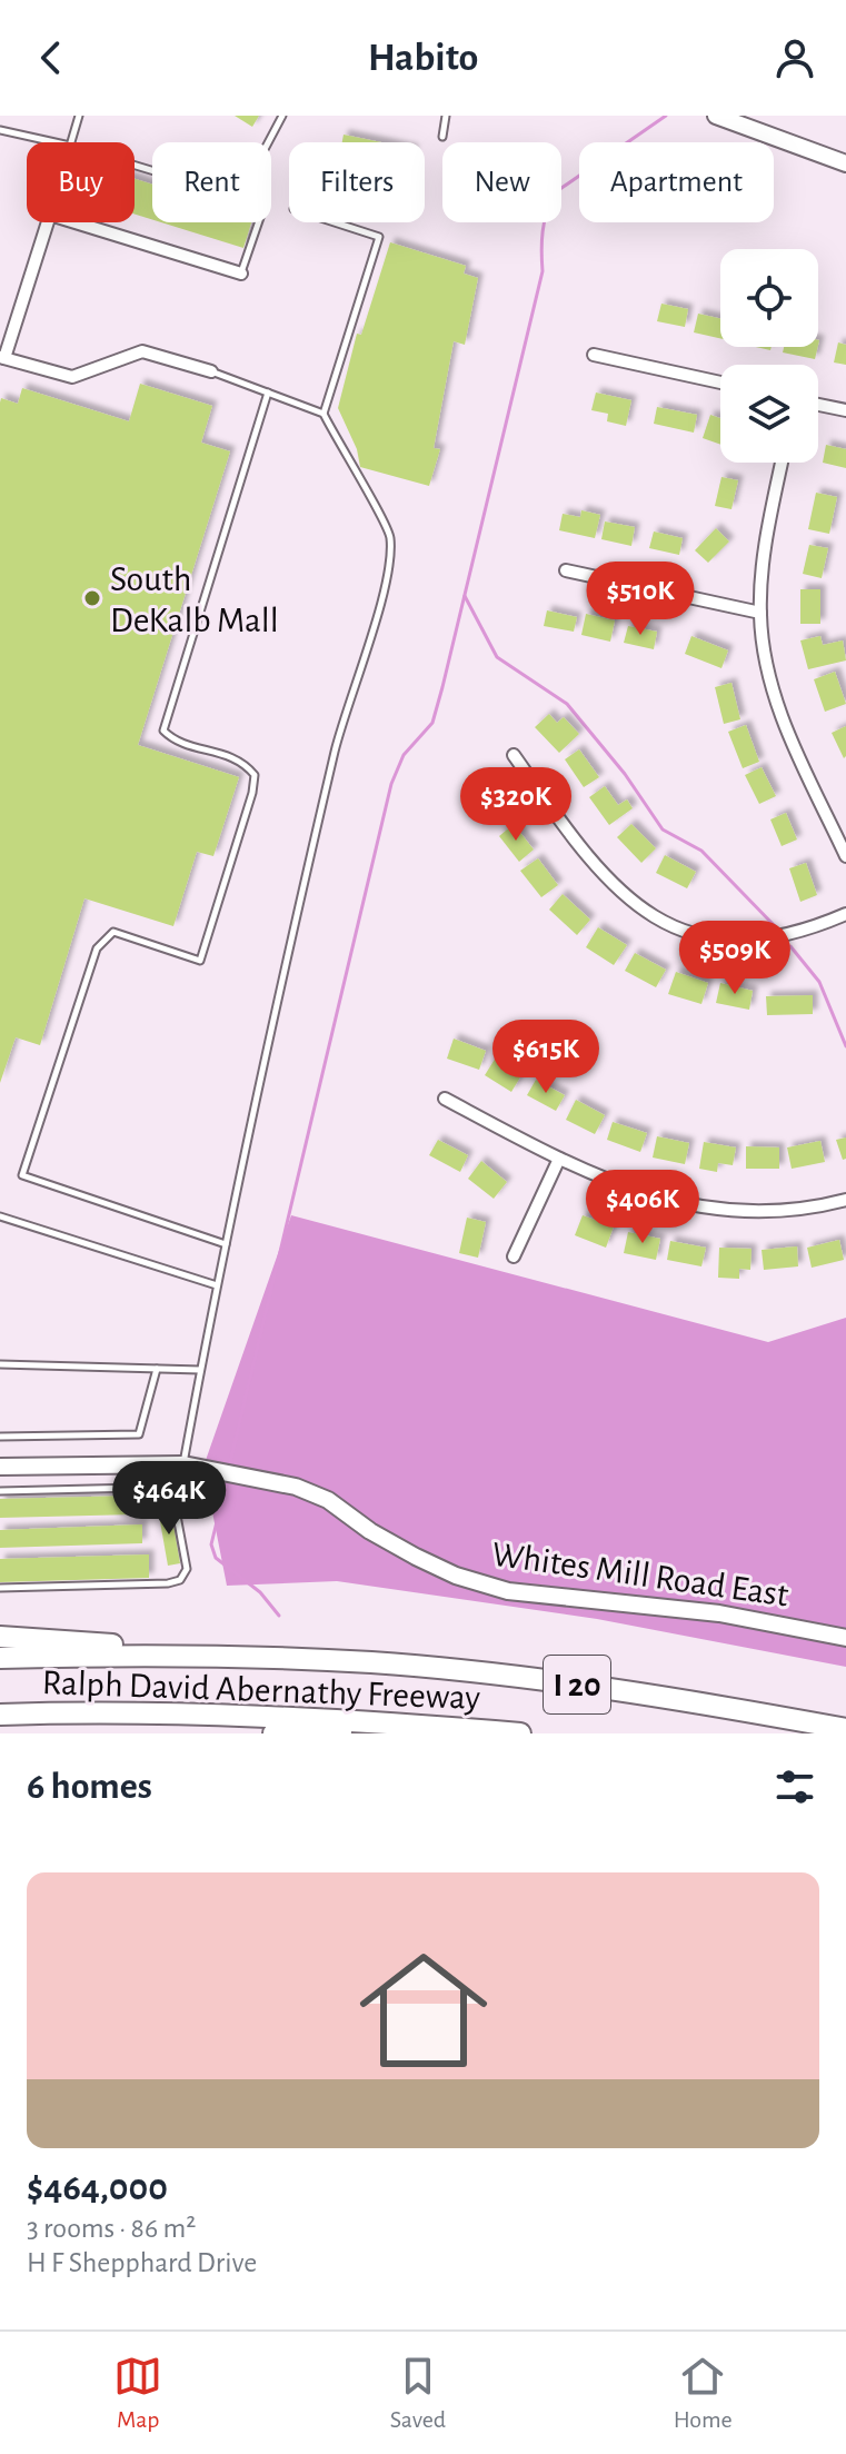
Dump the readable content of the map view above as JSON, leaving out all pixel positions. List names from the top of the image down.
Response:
{
  "streets": {
    "highway": ["I 20", "Ralph David Abernathy Freeway"],
    "street": ["Whites Mill Road East"]
  },
  "places": ["South DeKalb Mall"],
  "page": {
    "header": "Habito",
    "chip": [
      "Buy",
      "Rent",
      "Filters",
      "New",
      "Apartment"
    ],
    "price": [
      "$510K",
      "$320K",
      "$509K",
      "$615K",
      "$406K",
      "$464K"
    ],
    "heading": "6 homes",
    "list": [
      {
        "name": "$464,000",
        "note": "3 rooms · 86 m² · H F Shepphard Drive"
      }
    ],
    "tabs": ["Map", "Saved", "Home"]
  }
}
